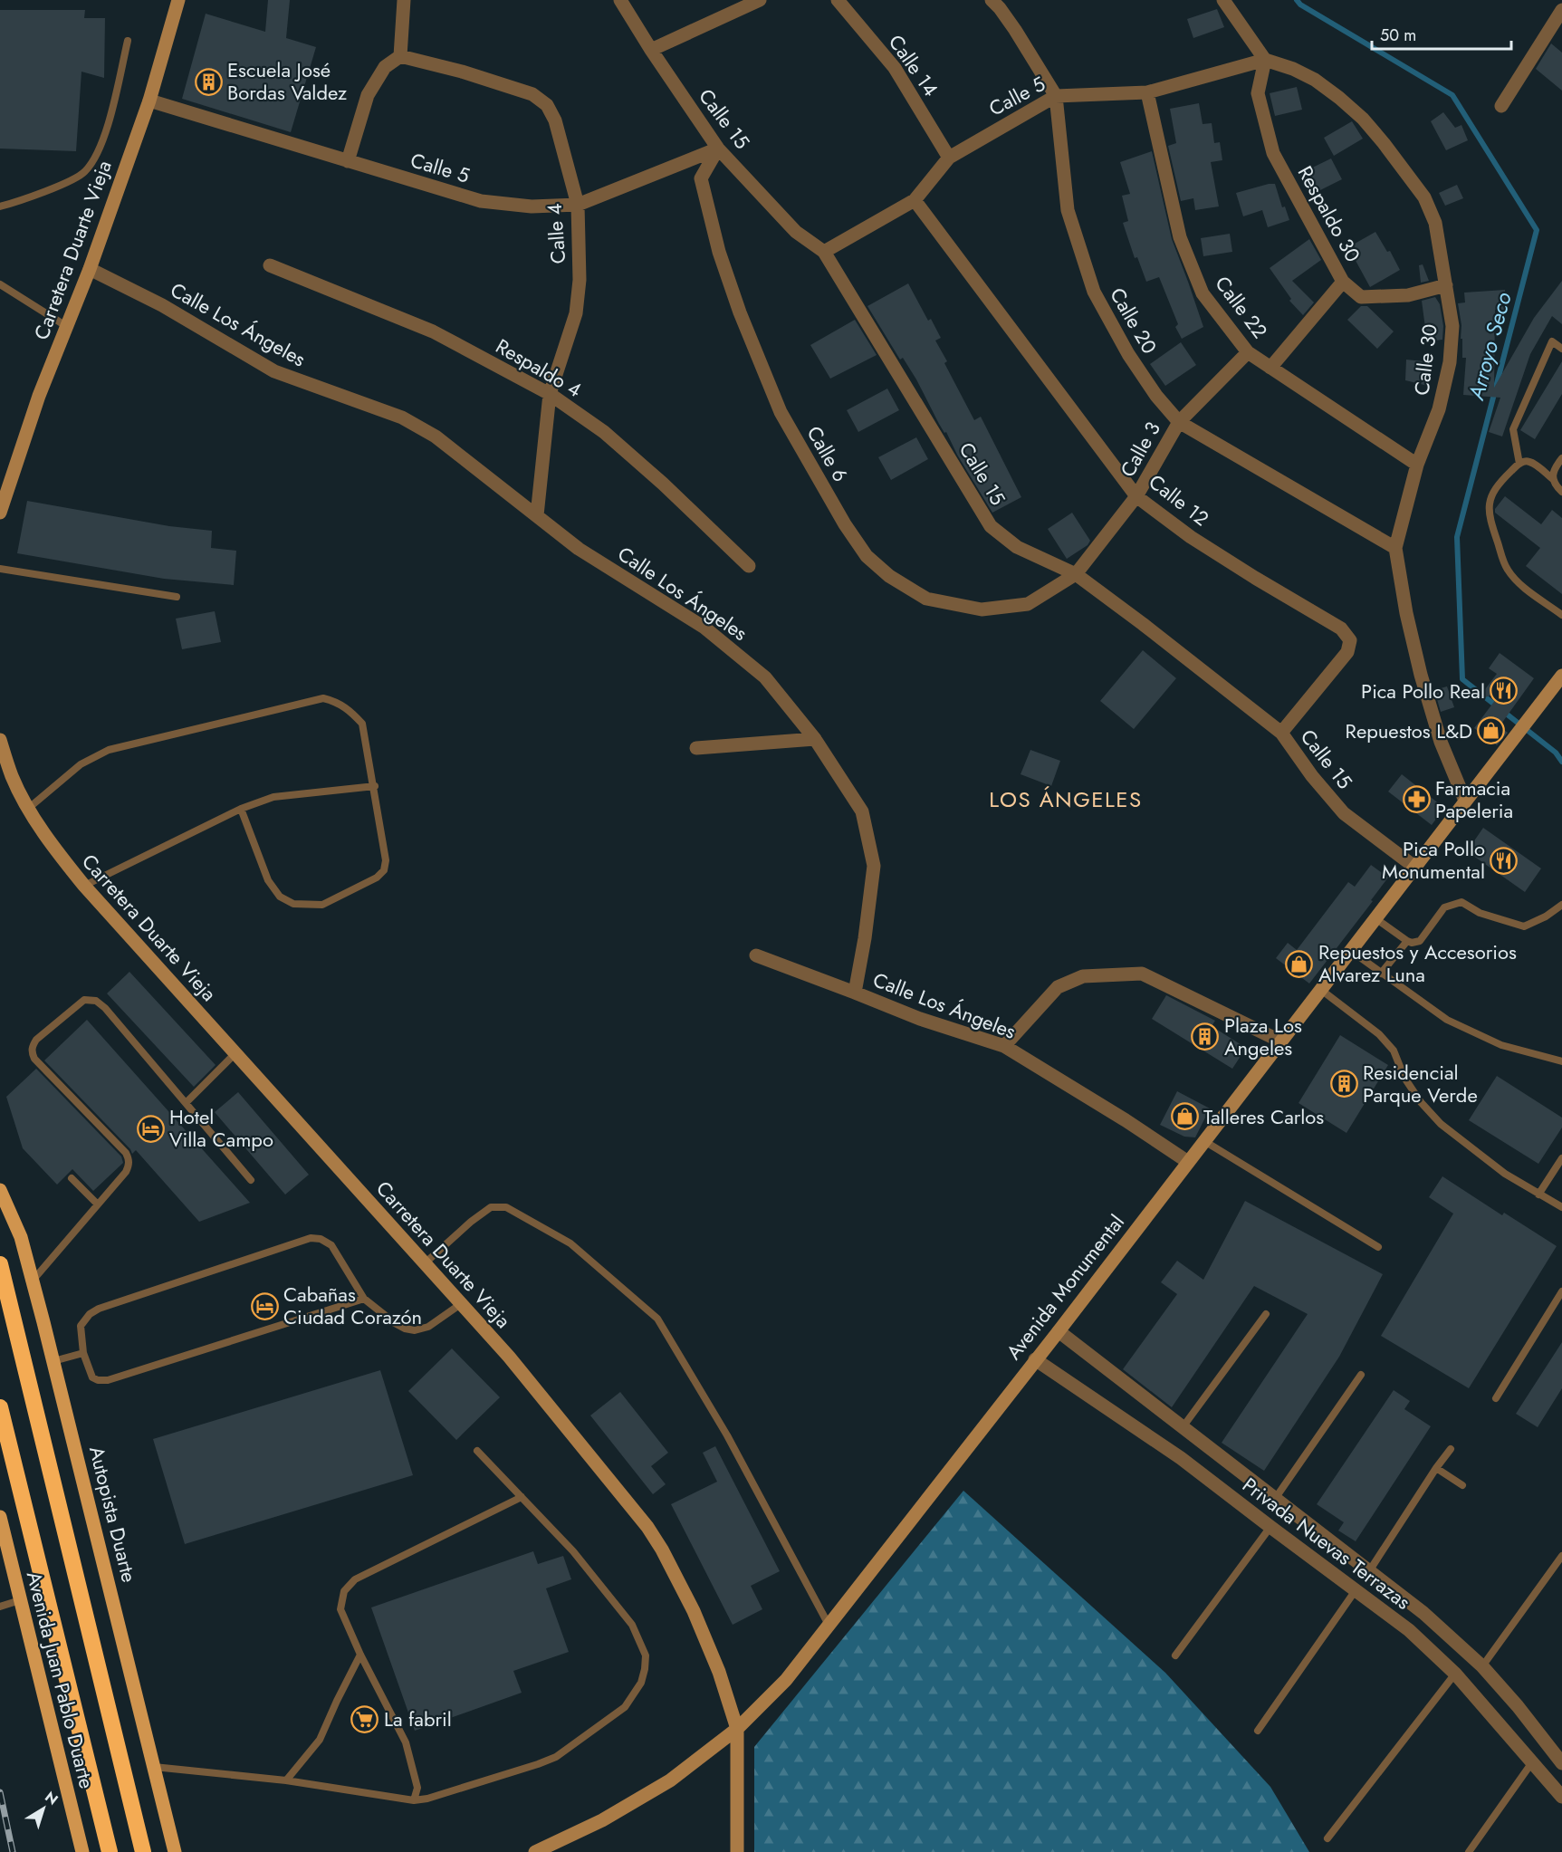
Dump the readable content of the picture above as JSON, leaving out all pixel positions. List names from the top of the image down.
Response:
{
  "streets": {
    "main road": [
      "Carretera Duarte Vieja",
      "Avenida Monumental",
      "Autopista Duarte",
      "Avenida Juan Pablo Duarte"
    ],
    "street": [
      "Calle 14",
      "Calle 5",
      "Calle 15",
      "Respaldo 30",
      "Calle 4",
      "Calle 22",
      "Calle 20",
      "Calle Los Ángeles",
      "Calle 30",
      "Respaldo 4",
      "Calle 3",
      "Calle 6",
      "Calle 12",
      "Privada Nuevas Terrazas"
    ]
  },
  "crossings": [
    ["Calle 14", "Calle 5"],
    ["Calle 5", "Calle 15"],
    ["Calle 5", "Respaldo 30"],
    ["Calle 5", "Calle 4"],
    ["Calle 5", "Carretera Duarte Vieja"],
    ["Calle 5", "Calle 22"],
    ["Calle 5", "Calle 20"],
    ["Calle 5", "Calle 30"],
    ["Calle 5", "Calle 6"],
    ["Calle 5", "Calle 12"],
    ["Calle 15", "Calle 3"],
    ["Calle 15", "Calle 6"],
    ["Calle 15", "Calle 12"],
    ["Calle 15", "Avenida Monumental"],
    ["Respaldo 30", "Calle 30"],
    ["Calle 4", "Calle Los Ángeles"],
    ["Calle 4", "Respaldo 4"],
    ["Carretera Duarte Vieja", "Calle Los Ángeles"],
    ["Carretera Duarte Vieja", "Avenida Monumental"],
    ["Calle 22", "Calle 30"],
    ["Calle 22", "Calle 3"],
    ["Calle 20", "Calle 30"],
    ["Calle 20", "Calle 3"],
    ["Calle Los Ángeles", "Avenida Monumental"],
    ["Calle 30", "Avenida Monumental"],
    ["Calle 3", "Calle 6"],
    ["Calle 3", "Calle 12"],
    ["Avenida Monumental", "Privada Nuevas Terrazas"]
  ],
  "districts": ["LOS ÁNGELES"],
  "water": ["Arroyo Seco"],
  "places": {
    "building": ["Escuela José Bordas Valdez", "Plaza Los Angeles", "Residencial Parque Verde"],
    "restaurant": ["Pica Pollo Real", "Pica Pollo Monumental"],
    "shop": ["Repuestos L&D", "Repuestos y Accesorios Alvarez Luna", "Talleres Carlos"],
    "pharmacy": ["Farmacia Papeleria"],
    "hotel": ["Hotel Villa Campo", "Cabañas Ciudad Corazón"],
    "supermarket": ["La fabril"]
  },
  "scale_bar": "50 m",
  "north": "top right"
}
